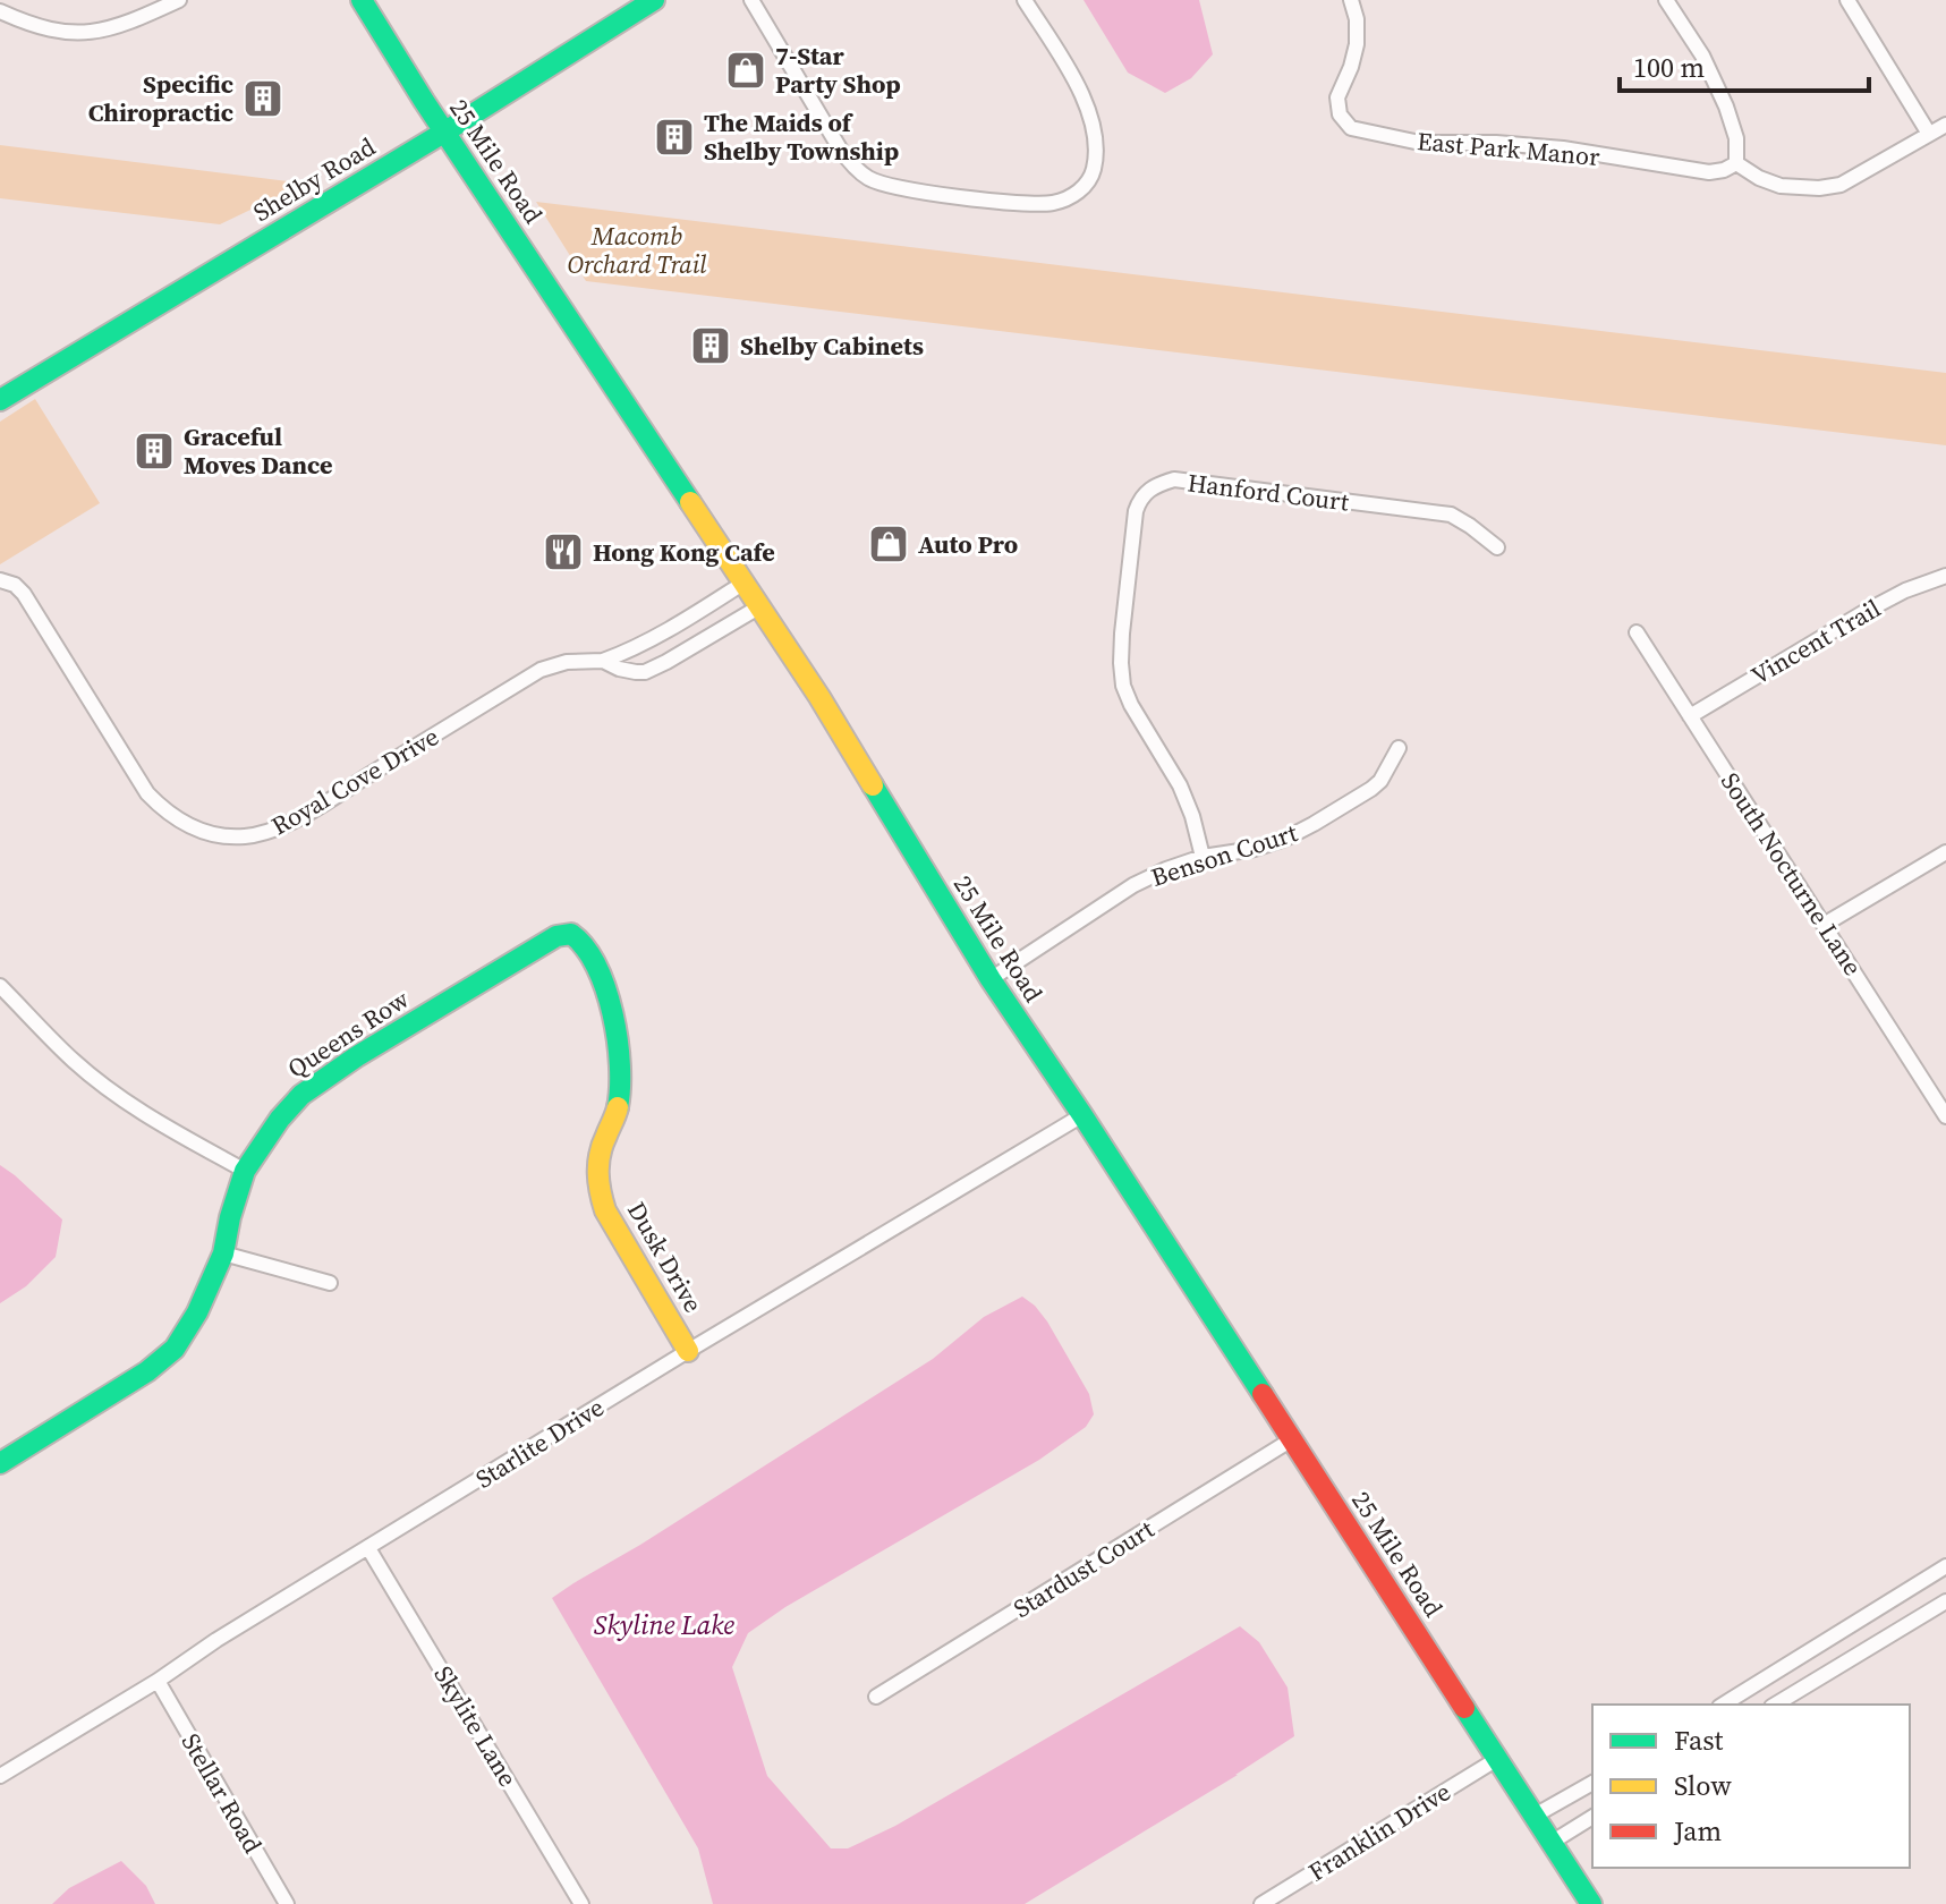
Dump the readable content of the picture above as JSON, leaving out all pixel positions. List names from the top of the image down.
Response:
{
  "streets": {
    "street": [
      "East Park Manor",
      "25 Mile Road",
      "Shelby Road",
      "Hanford Court",
      "Vincent Trail",
      "Royal Cove Drive",
      "Benson Court",
      "South Nocturne Lane",
      "Queens Row",
      "Dusk Drive",
      "Starlite Drive",
      "Stardust Court",
      "Skylite Lane",
      "Stellar Road",
      "Franklin Drive"
    ]
  },
  "crossings": [
    ["25 Mile Road", "Shelby Road"],
    ["25 Mile Road", "Royal Cove Drive"],
    ["25 Mile Road", "Benson Court"],
    ["25 Mile Road", "Starlite Drive"],
    ["25 Mile Road", "Stardust Court"],
    ["25 Mile Road", "Franklin Drive"],
    ["Hanford Court", "Benson Court"],
    ["Vincent Trail", "South Nocturne Lane"],
    ["Queens Row", "Dusk Drive"],
    ["Dusk Drive", "Starlite Drive"],
    ["Starlite Drive", "Skylite Lane"],
    ["Starlite Drive", "Stellar Road"]
  ],
  "water": ["Skyline Lake"],
  "parks": ["Macomb Orchard Trail"],
  "places": {
    "shop": ["7-Star Party Shop", "Auto Pro"],
    "building": [
      "Specific Chiropractic",
      "The Maids of Shelby Township",
      "Shelby Cabinets",
      "Graceful Moves Dance"
    ],
    "restaurant": ["Hong Kong Cafe"]
  },
  "legend": ["Fast", "Slow", "Jam"],
  "scale_bar": "100 m"
}
